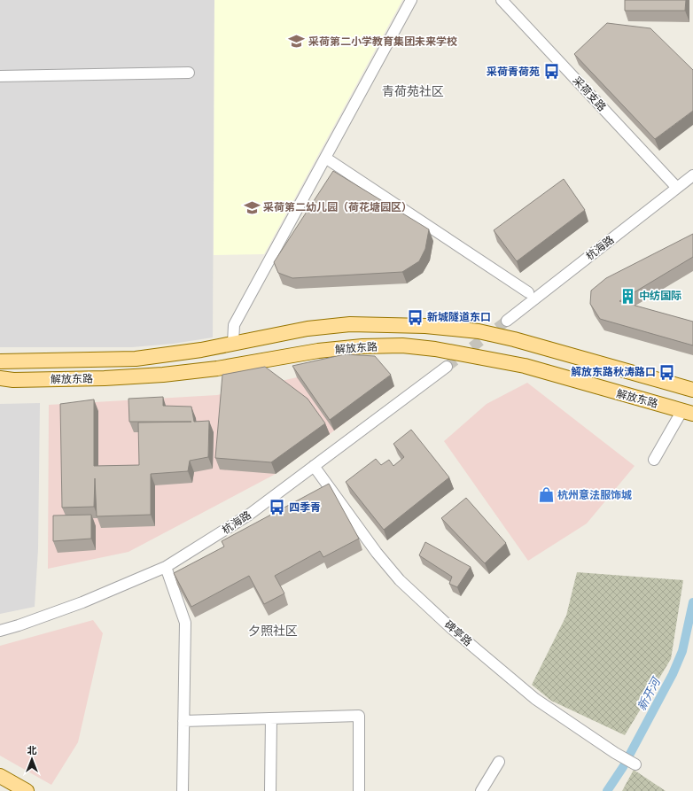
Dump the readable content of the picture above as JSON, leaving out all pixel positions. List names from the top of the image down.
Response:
{
  "streets": {
    "main road": ["解放东路"],
    "street": ["采荷支路", "杭海路", "碑亭路"]
  },
  "crossings": [
    ["采荷支路", "杭海路"],
    ["杭海路", "碑亭路"]
  ],
  "districts": ["青荷苑社区", "夕照社区"],
  "water": ["新开河"],
  "places": {
    "school or university": ["采荷第二小学教育集团未来学校", "采荷第二幼儿园（荷花塘园区）"],
    "bus stop": [
      "采荷青荷苑",
      "新城隧道东口",
      "解放东路秋涛路口",
      "四季青"
    ],
    "building": ["中纺国际"],
    "shop": ["杭州意法服饰城"]
  },
  "north": "top"
}
